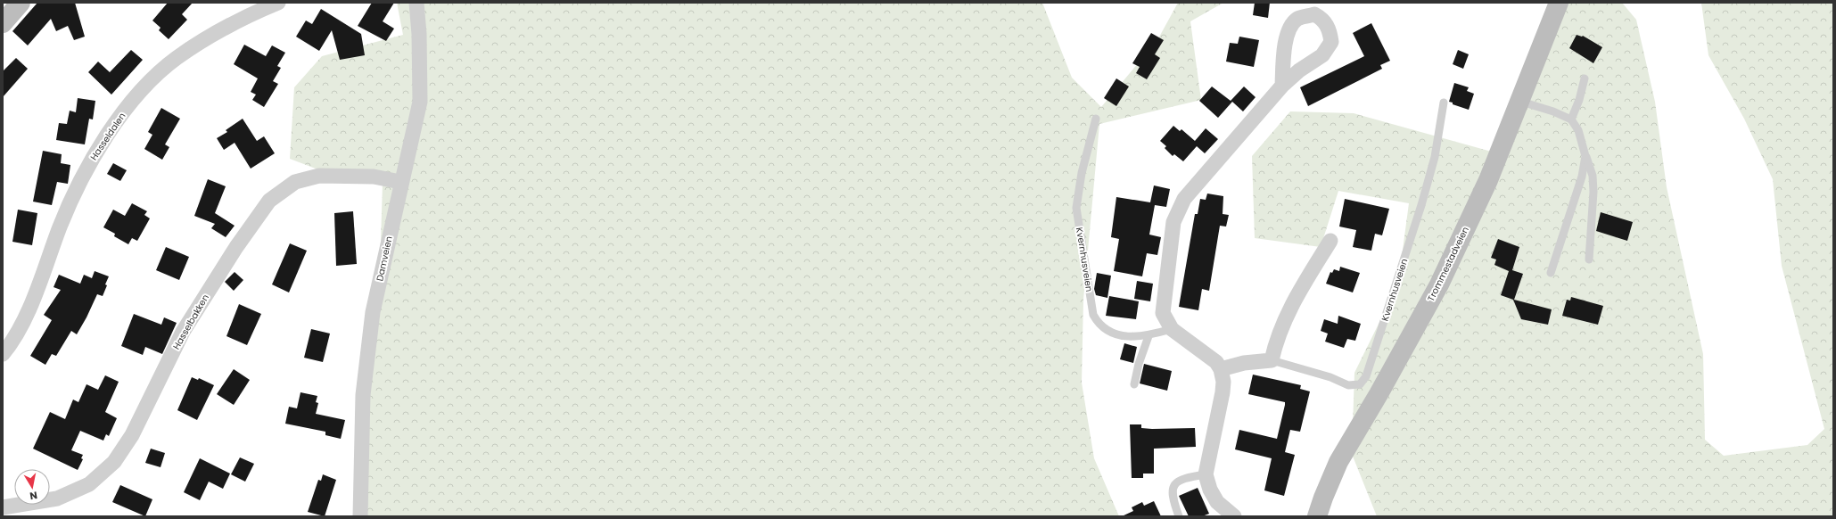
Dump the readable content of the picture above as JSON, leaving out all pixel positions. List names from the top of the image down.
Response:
{
  "streets": {
    "main road": ["Trommestadveien"],
    "street": [
      "Hasseldalen",
      "Damveien",
      "Kvernhusveien",
      "Hasselbakken"
    ]
  },
  "crossings": [
    ["Damveien", "Hasselbakken"]
  ],
  "north": "bottom"
}
